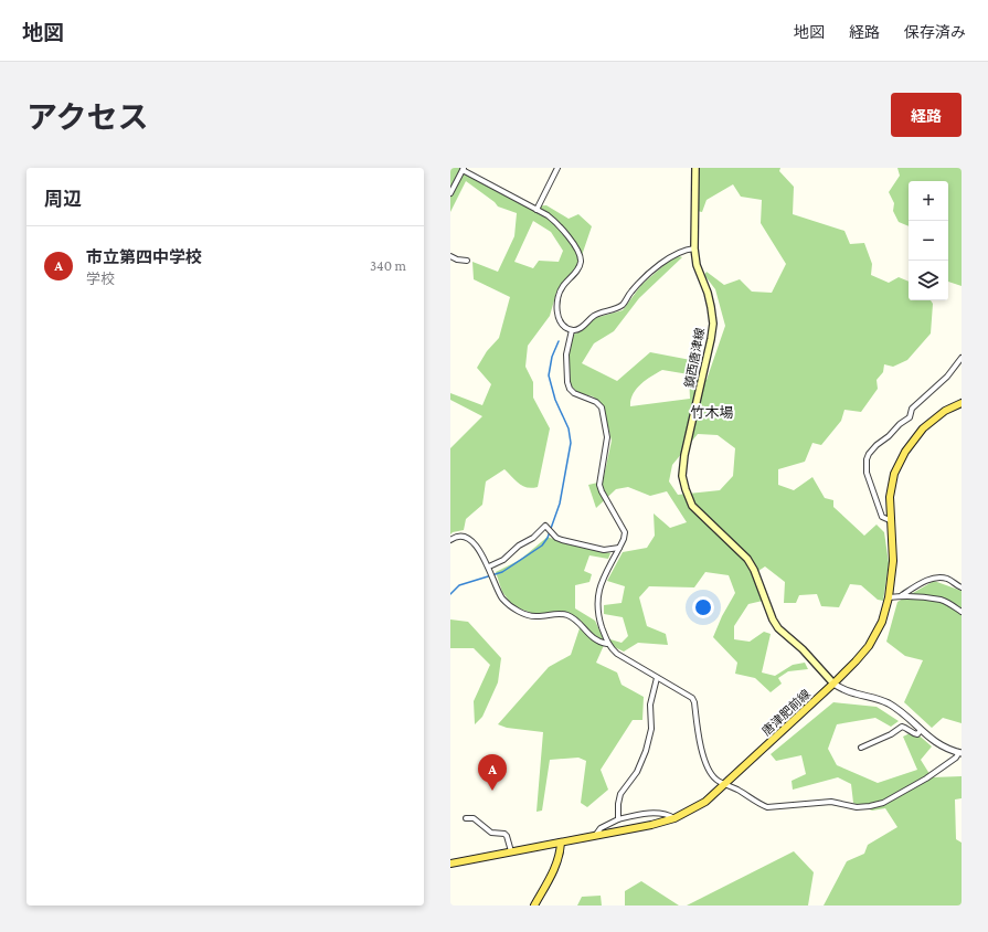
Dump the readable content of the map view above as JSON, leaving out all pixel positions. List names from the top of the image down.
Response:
{
  "streets": {
    "main road": ["鎮西唐津線", "唐津肥前線"]
  },
  "crossings": [
    ["鎮西唐津線", "唐津肥前線"]
  ],
  "districts": ["竹木場"],
  "page": {
    "header": "地図",
    "nav": ["地図", "経路", "保存済み"],
    "title": "アクセス",
    "buttons": "経路",
    "heading": "周辺",
    "map_buttons": ["+", "−"],
    "list": [
      {
        "mark": "A",
        "name": "市立第四中学校",
        "note": "学校",
        "value": "340 m"
      }
    ],
    "pins": "A"
  }
}
